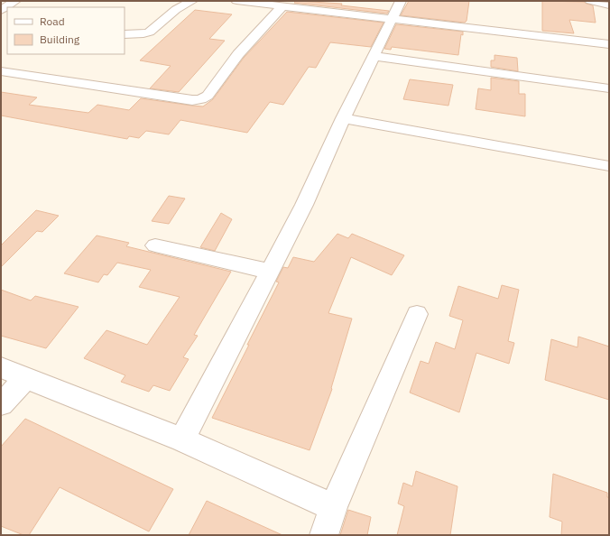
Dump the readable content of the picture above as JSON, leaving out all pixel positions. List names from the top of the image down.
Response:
{
  "legend": ["Road", "Building"]
}
